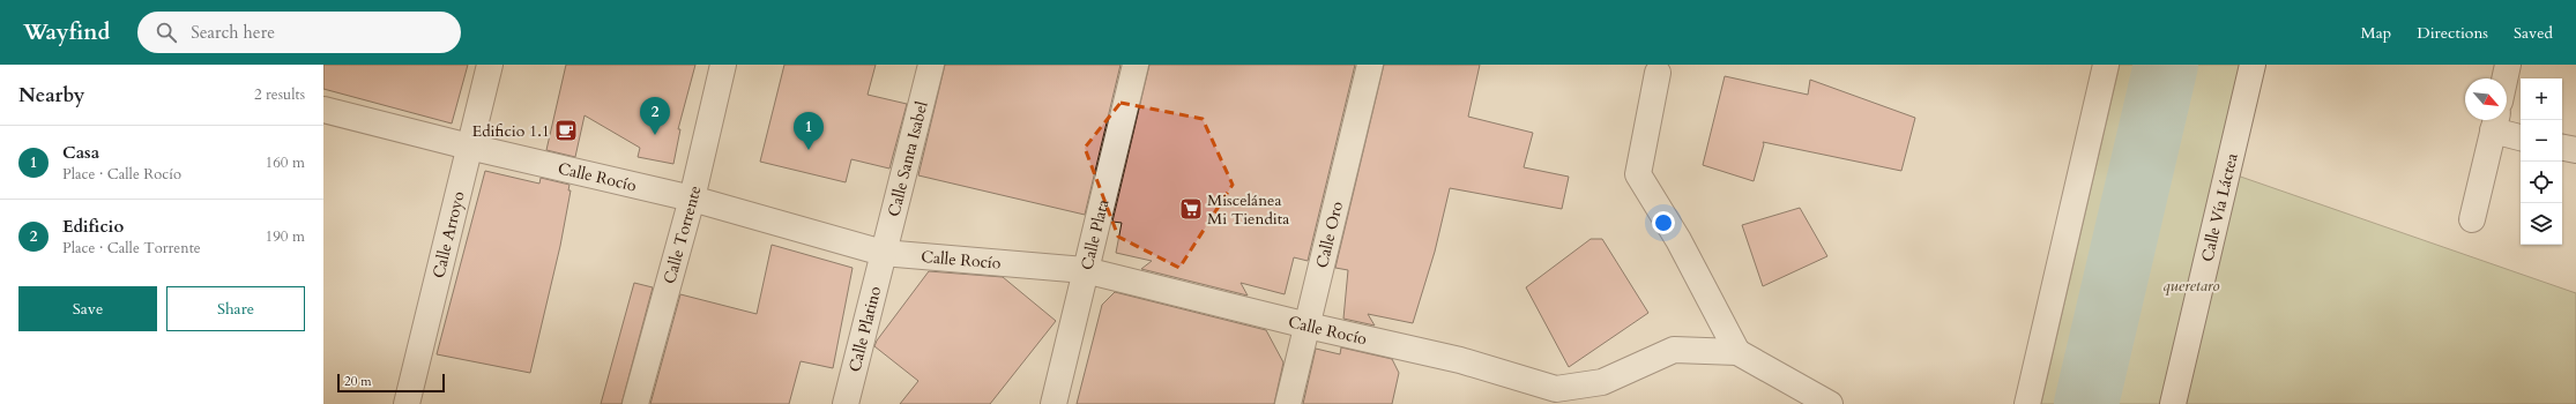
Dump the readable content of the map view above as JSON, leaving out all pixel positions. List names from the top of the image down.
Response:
{
  "streets": {
    "street": [
      "Calle Santa Isabel",
      "Calle Rocío",
      "Calle Vía Láctea",
      "Calle Arroyo",
      "Calle Torrente",
      "Calle Plata",
      "Calle Oro",
      "Calle Platino"
    ]
  },
  "crossings": [
    ["Calle Santa Isabel", "Calle Rocío"],
    ["Calle Santa Isabel", "Calle Platino"],
    ["Calle Rocío", "Calle Arroyo"],
    ["Calle Rocío", "Calle Torrente"],
    ["Calle Rocío", "Calle Plata"],
    ["Calle Rocío", "Calle Oro"],
    ["Calle Rocío", "Calle Platino"]
  ],
  "parks": ["queretaro"],
  "places": {
    "cafe": ["Edificio 1.1"],
    "supermarket": ["Miscelánea Mi Tiendita"]
  },
  "scale_bar": "20 m",
  "north": "bottom right",
  "page": {
    "header": "Wayfind",
    "search": "Search here",
    "nav": ["Map", "Directions", "Saved"],
    "heading": ["Nearby", "2 results"],
    "map_buttons": ["+", "−"],
    "pins": ["2", "1"],
    "list": [
      {
        "mark": "1",
        "name": "Casa",
        "note": "Place · Calle Rocío",
        "value": "160 m"
      },
      {
        "mark": "2",
        "name": "Edificio",
        "note": "Place · Calle Torrente",
        "value": "190 m"
      }
    ],
    "buttons": ["Save", "Share"],
    "scale": "20 m"
  }
}
